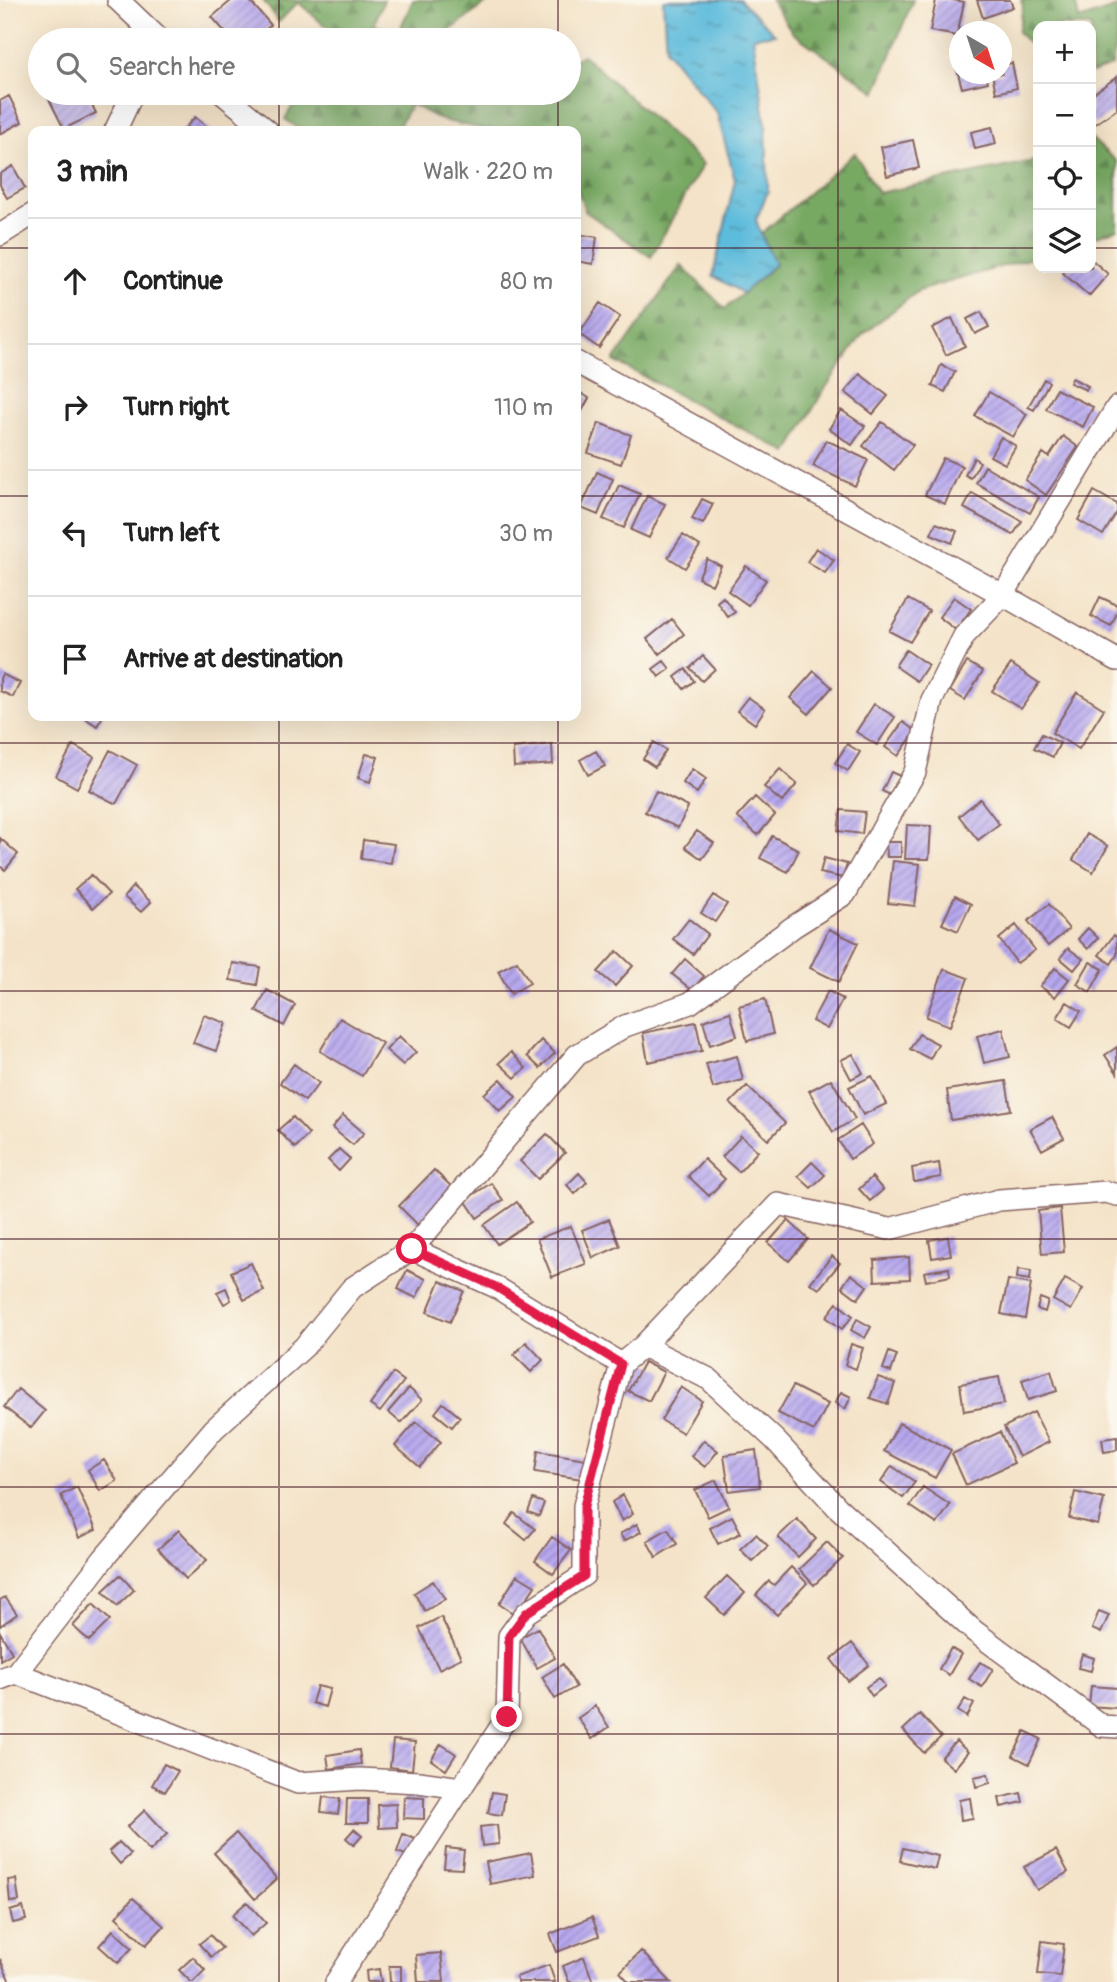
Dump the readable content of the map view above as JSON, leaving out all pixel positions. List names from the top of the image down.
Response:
{
  "north": "bottom right",
  "page": {
    "map_buttons": ["+", "−"],
    "search": "Search here",
    "heading": ["3 min", "Walk · 220 m"],
    "list": [
      ["Continue", "80 m"],
      ["Turn right", "110 m"],
      ["Turn left", "30 m"],
      "Arrive at destination"
    ]
  }
}
